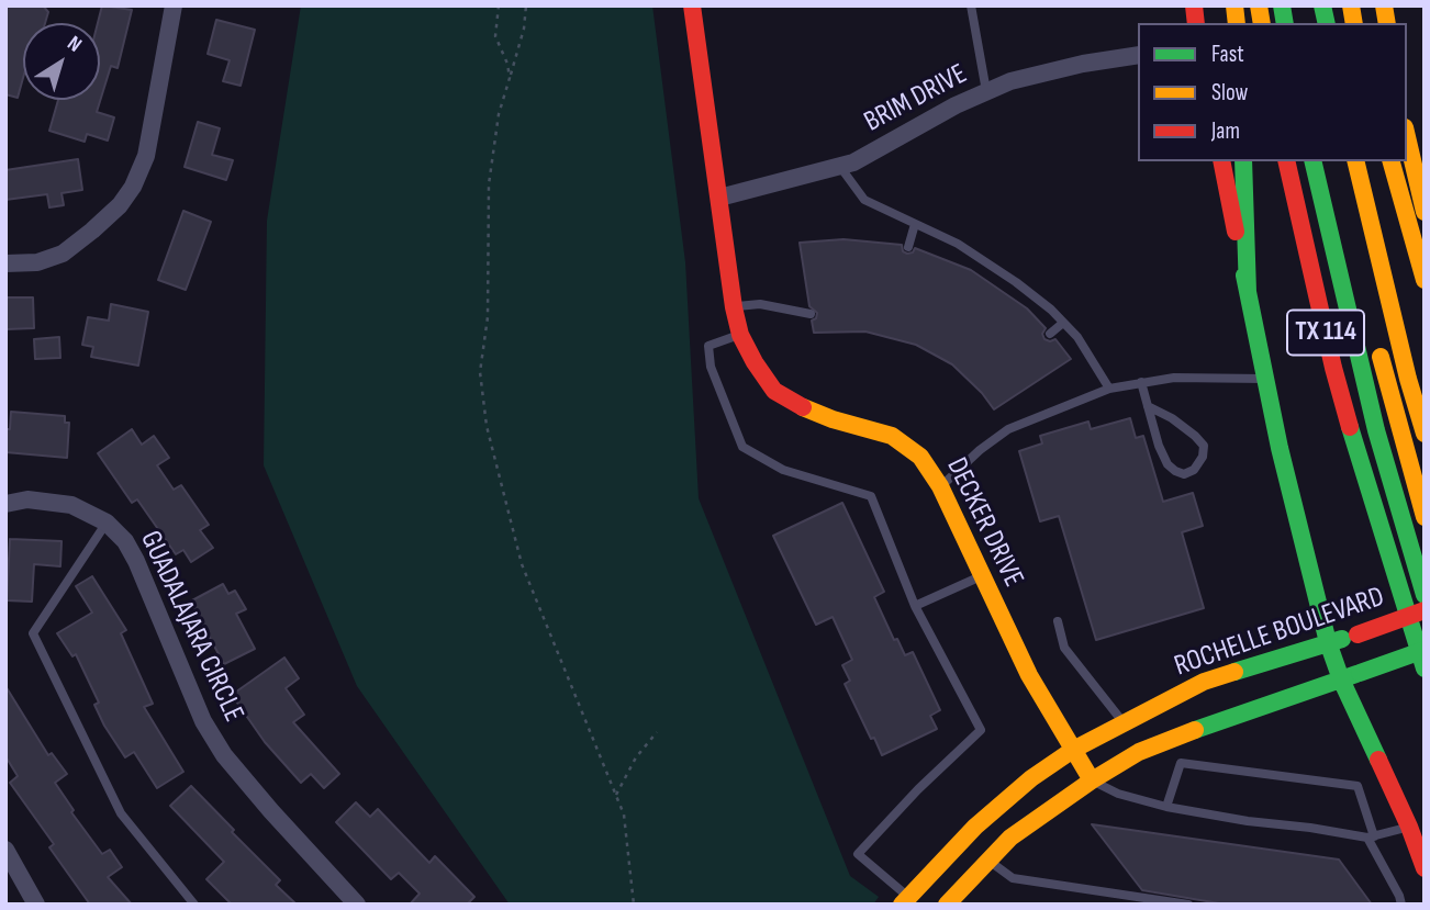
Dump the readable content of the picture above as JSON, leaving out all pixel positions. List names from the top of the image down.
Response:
{
  "streets": {
    "main road": ["TX 114", "DECKER DRIVE", "ROCHELLE BOULEVARD"],
    "street": ["BRIM DRIVE", "GUADALAJARA CIRCLE"]
  },
  "crossings": [
    ["BRIM DRIVE", "DECKER DRIVE"],
    ["DECKER DRIVE", "ROCHELLE BOULEVARD"]
  ],
  "legend": ["Fast", "Slow", "Jam"],
  "north": "top right"
}
